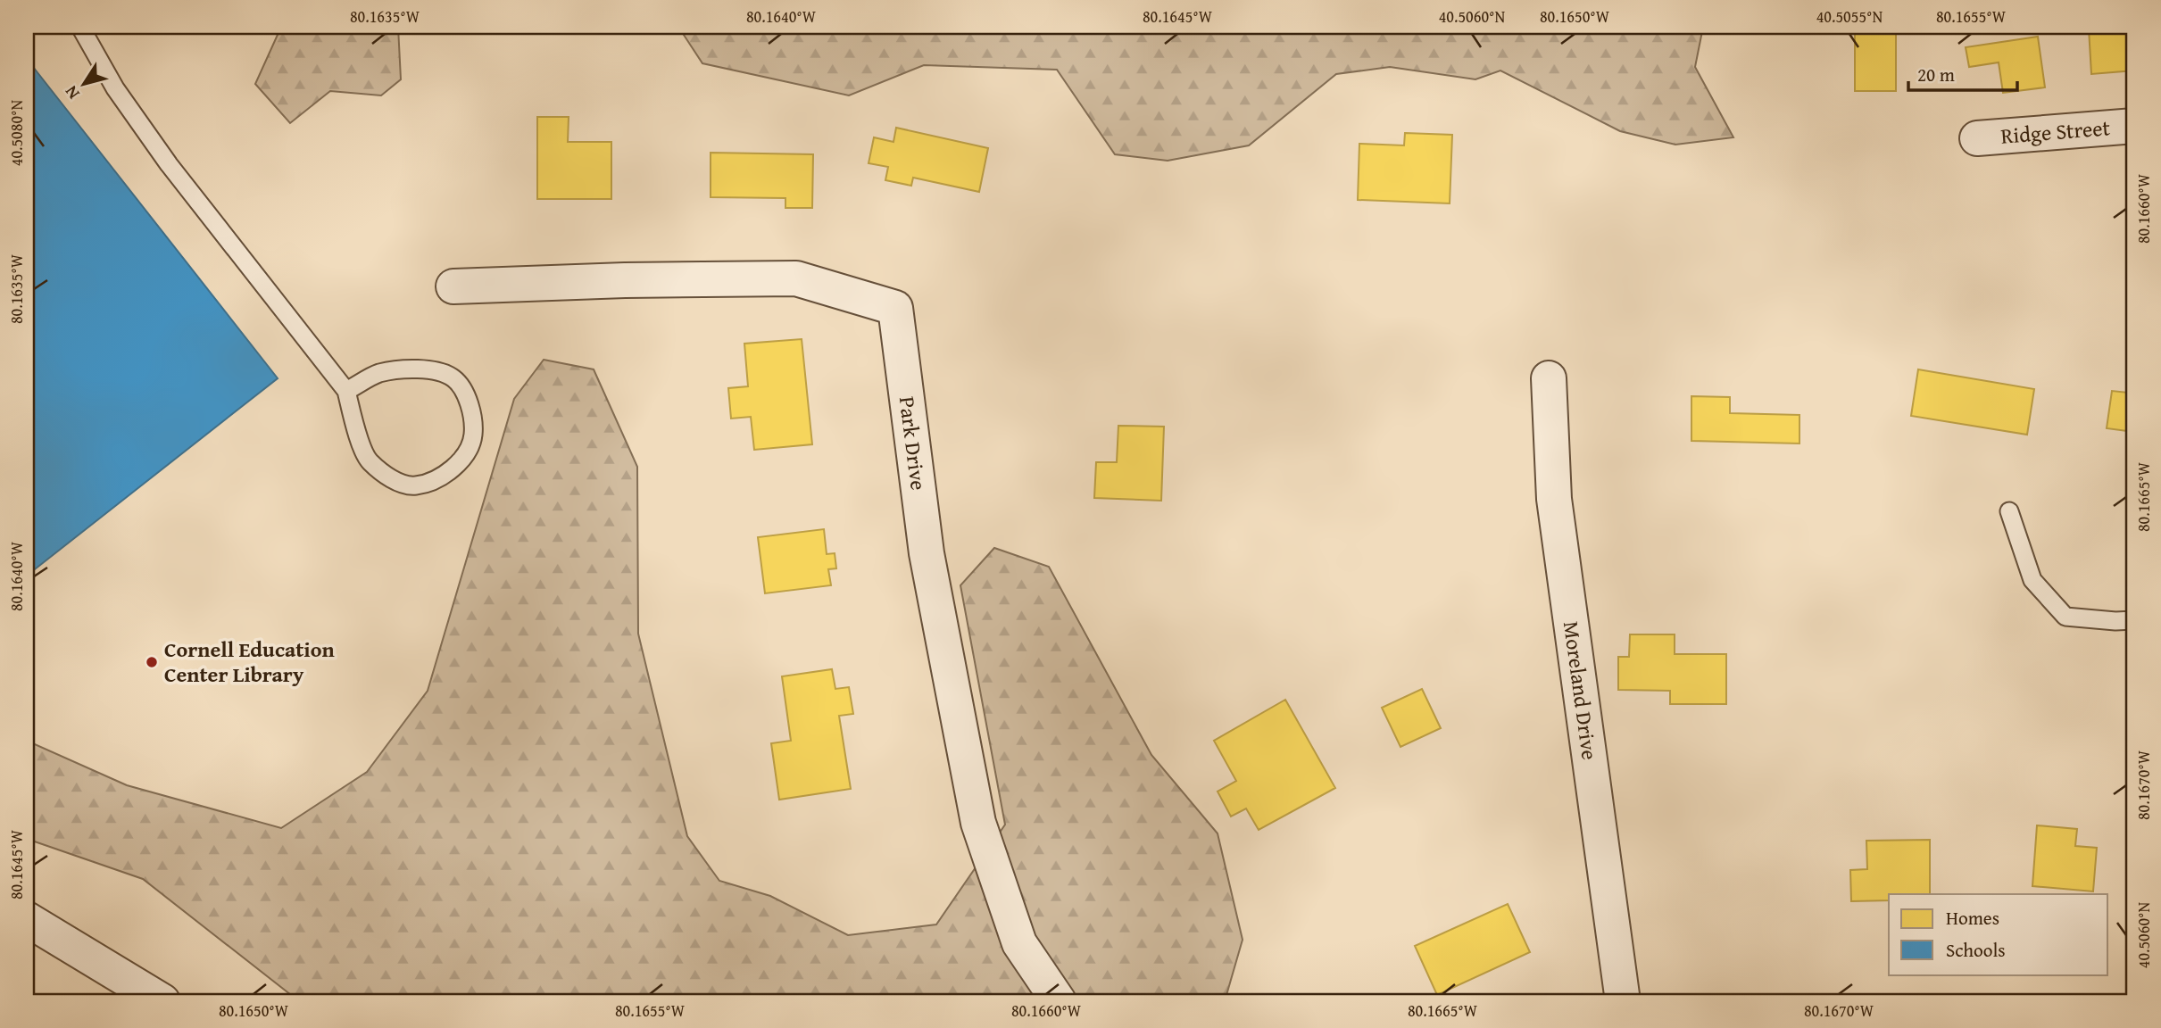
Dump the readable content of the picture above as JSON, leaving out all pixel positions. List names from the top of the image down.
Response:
{
  "streets": {
    "street": ["Ridge Street", "Park Drive", "Moreland Drive"]
  },
  "places": ["Cornell Education Center Library"],
  "legend": ["Homes", "Schools"],
  "scale_bar": "20 m",
  "north": "bottom left",
  "coordinates": [
    "80.1635°W",
    "80.1640°W",
    "80.1645°W",
    "40.5060°N",
    "80.1650°W",
    "40.5055°N",
    "80.1655°W",
    "40.5080°N",
    "80.1660°W",
    "80.1665°W",
    "80.1670°W"
  ]
}
